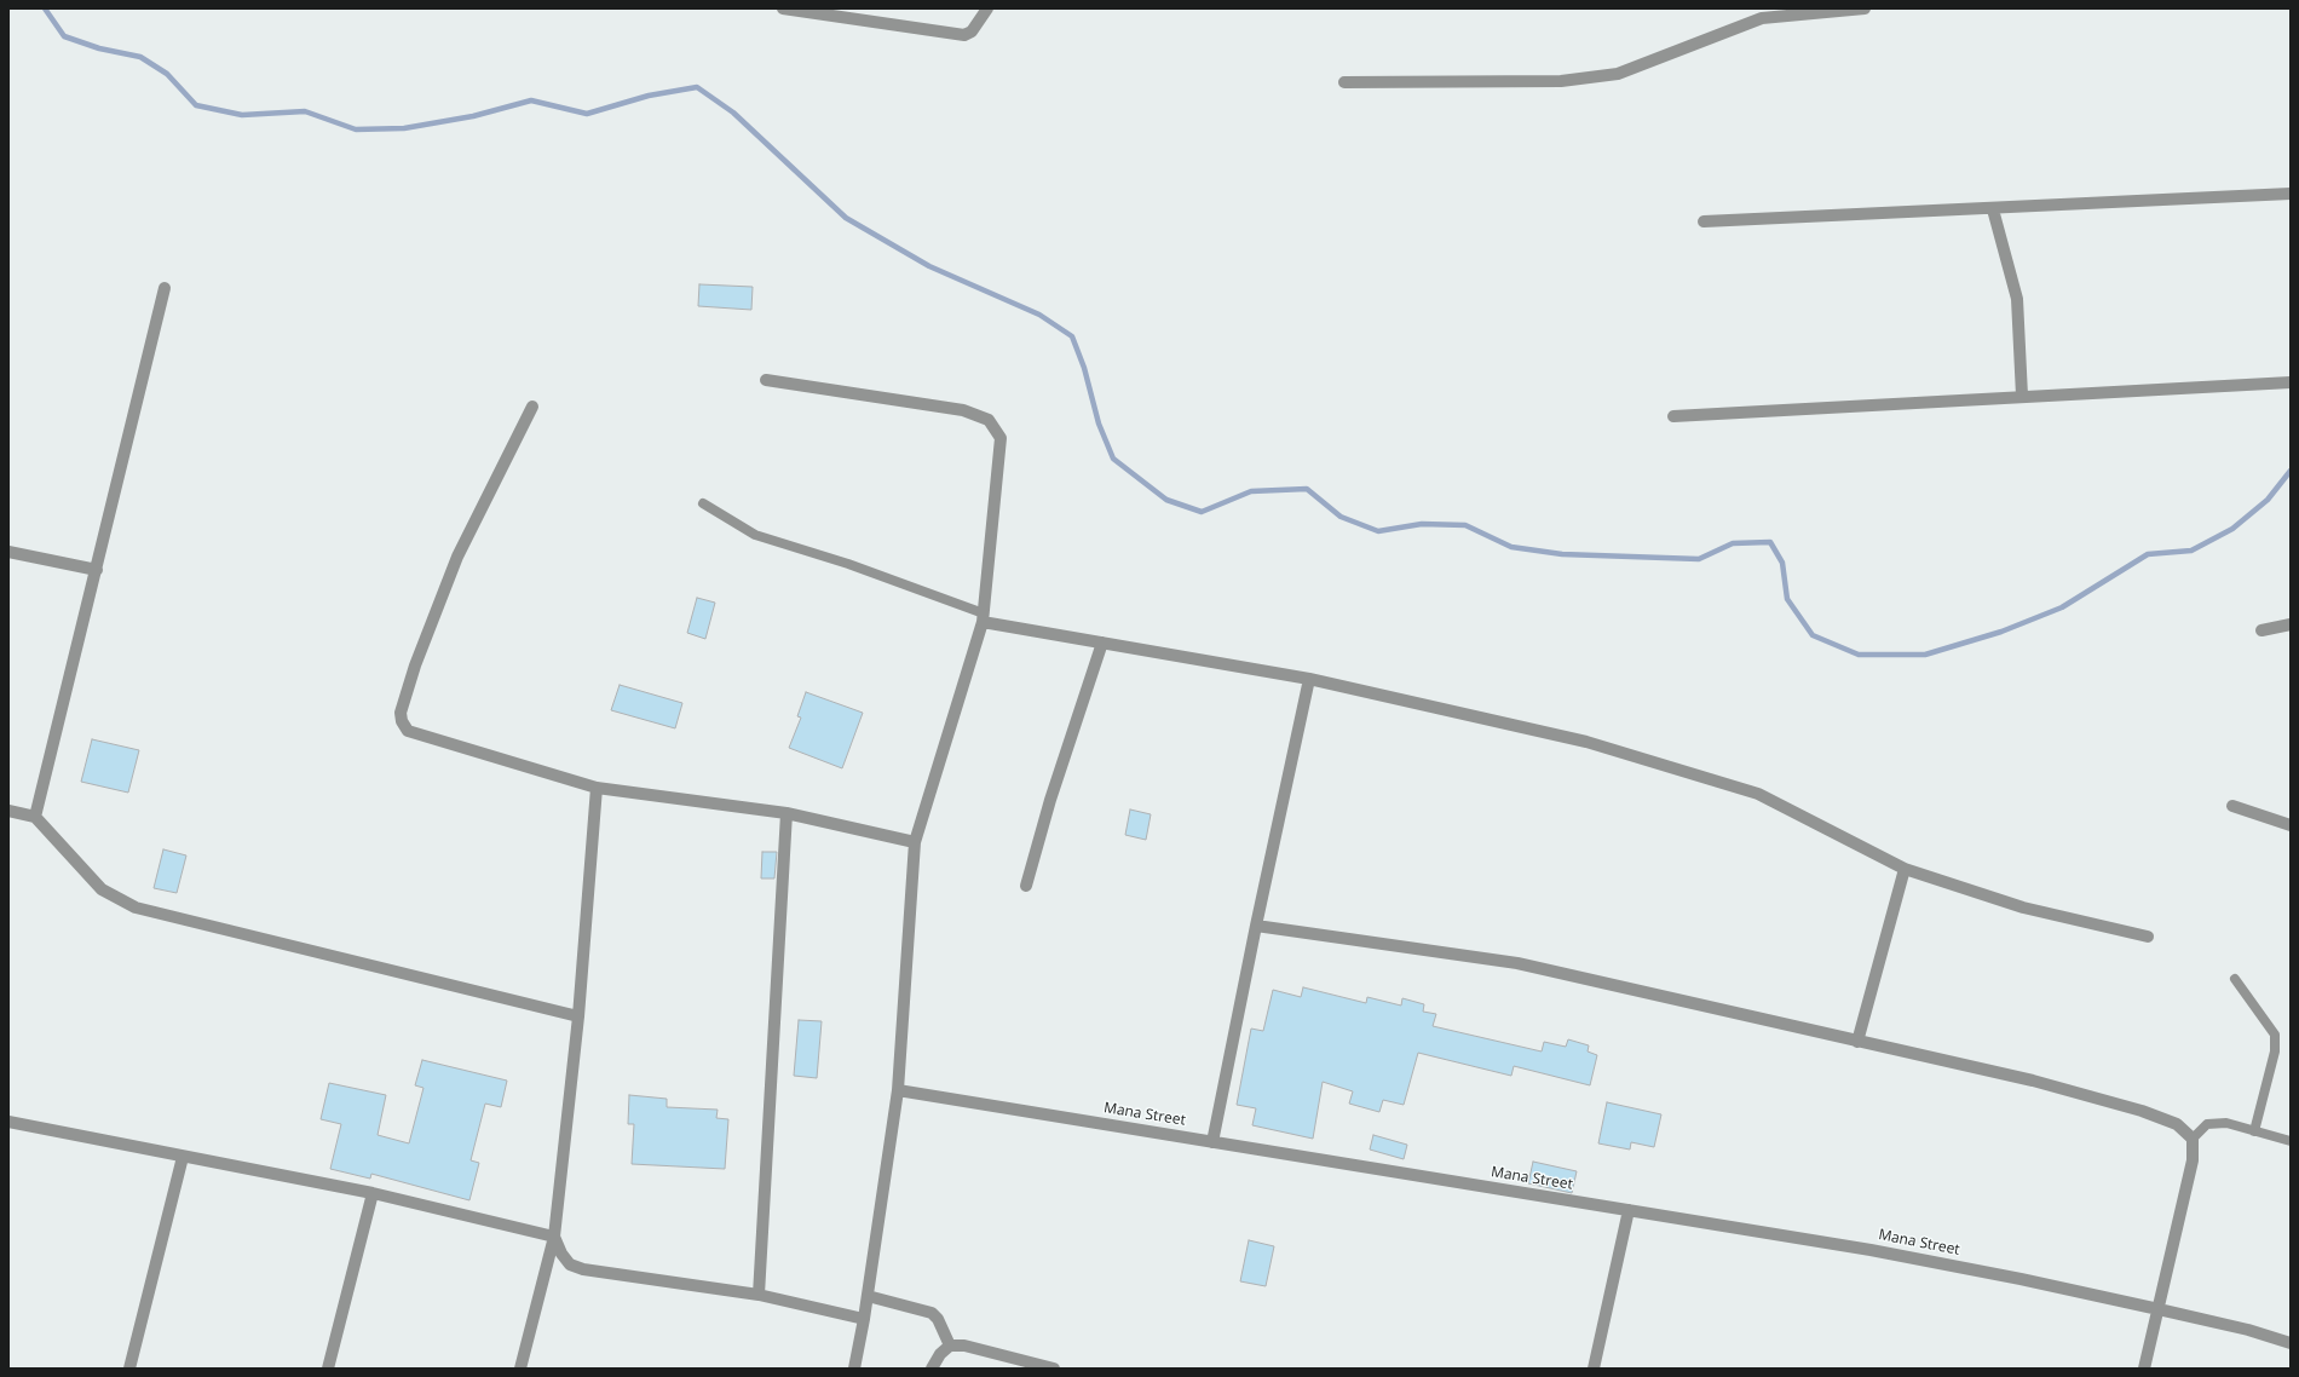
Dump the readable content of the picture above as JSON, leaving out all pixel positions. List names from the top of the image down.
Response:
{
  "streets": {
    "street": ["Mana Street"]
  }
}
